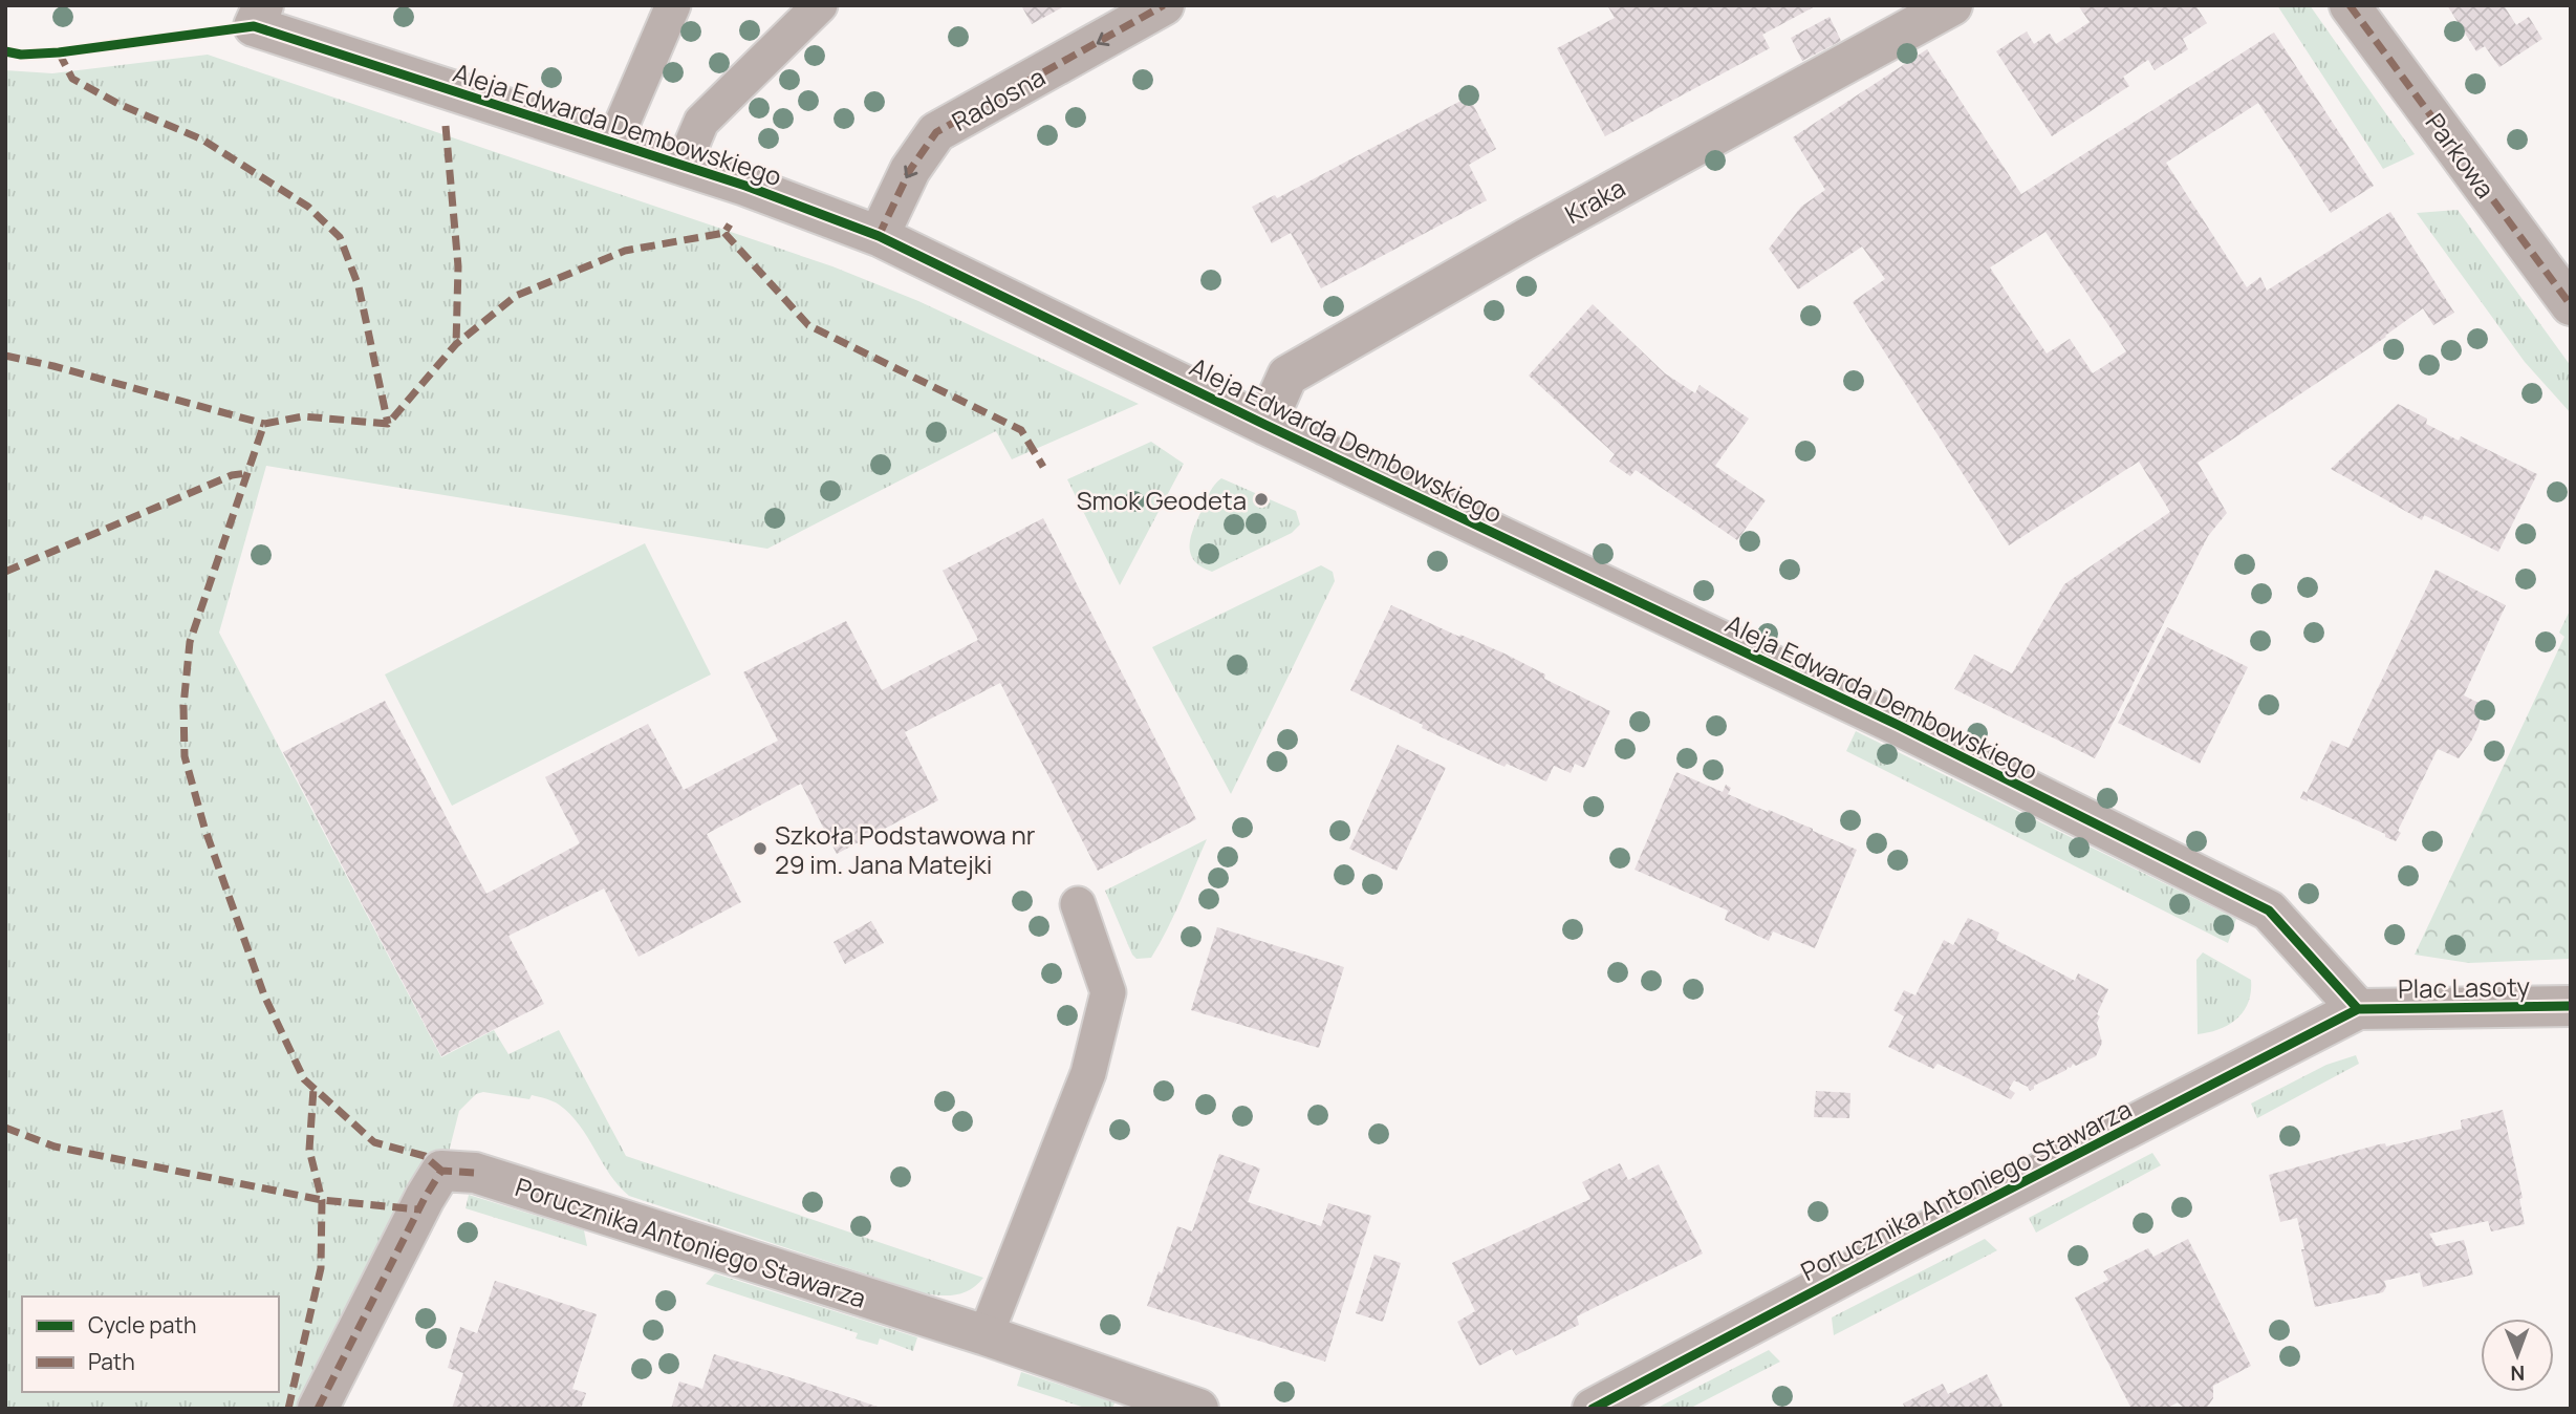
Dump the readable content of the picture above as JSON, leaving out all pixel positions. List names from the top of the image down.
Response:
{
  "streets": {
    "street": [
      "Radosna",
      "Aleja Edwarda Dembowskiego",
      "Parkowa",
      "Kraka",
      "Plac Lasoty",
      "Porucznika Antoniego Stawarza"
    ]
  },
  "crossings": [
    ["Radosna", "Aleja Edwarda Dembowskiego"],
    ["Aleja Edwarda Dembowskiego", "Kraka"],
    ["Aleja Edwarda Dembowskiego", "Plac Lasoty"],
    ["Aleja Edwarda Dembowskiego", "Porucznika Antoniego Stawarza"],
    ["Plac Lasoty", "Porucznika Antoniego Stawarza"]
  ],
  "one_way": ["Radosna"],
  "places": ["Smok Geodeta", "Szkoła Podstawowa nr 29 im. Jana Matejki"],
  "legend": ["Cycle path", "Path"],
  "north": "bottom"
}
